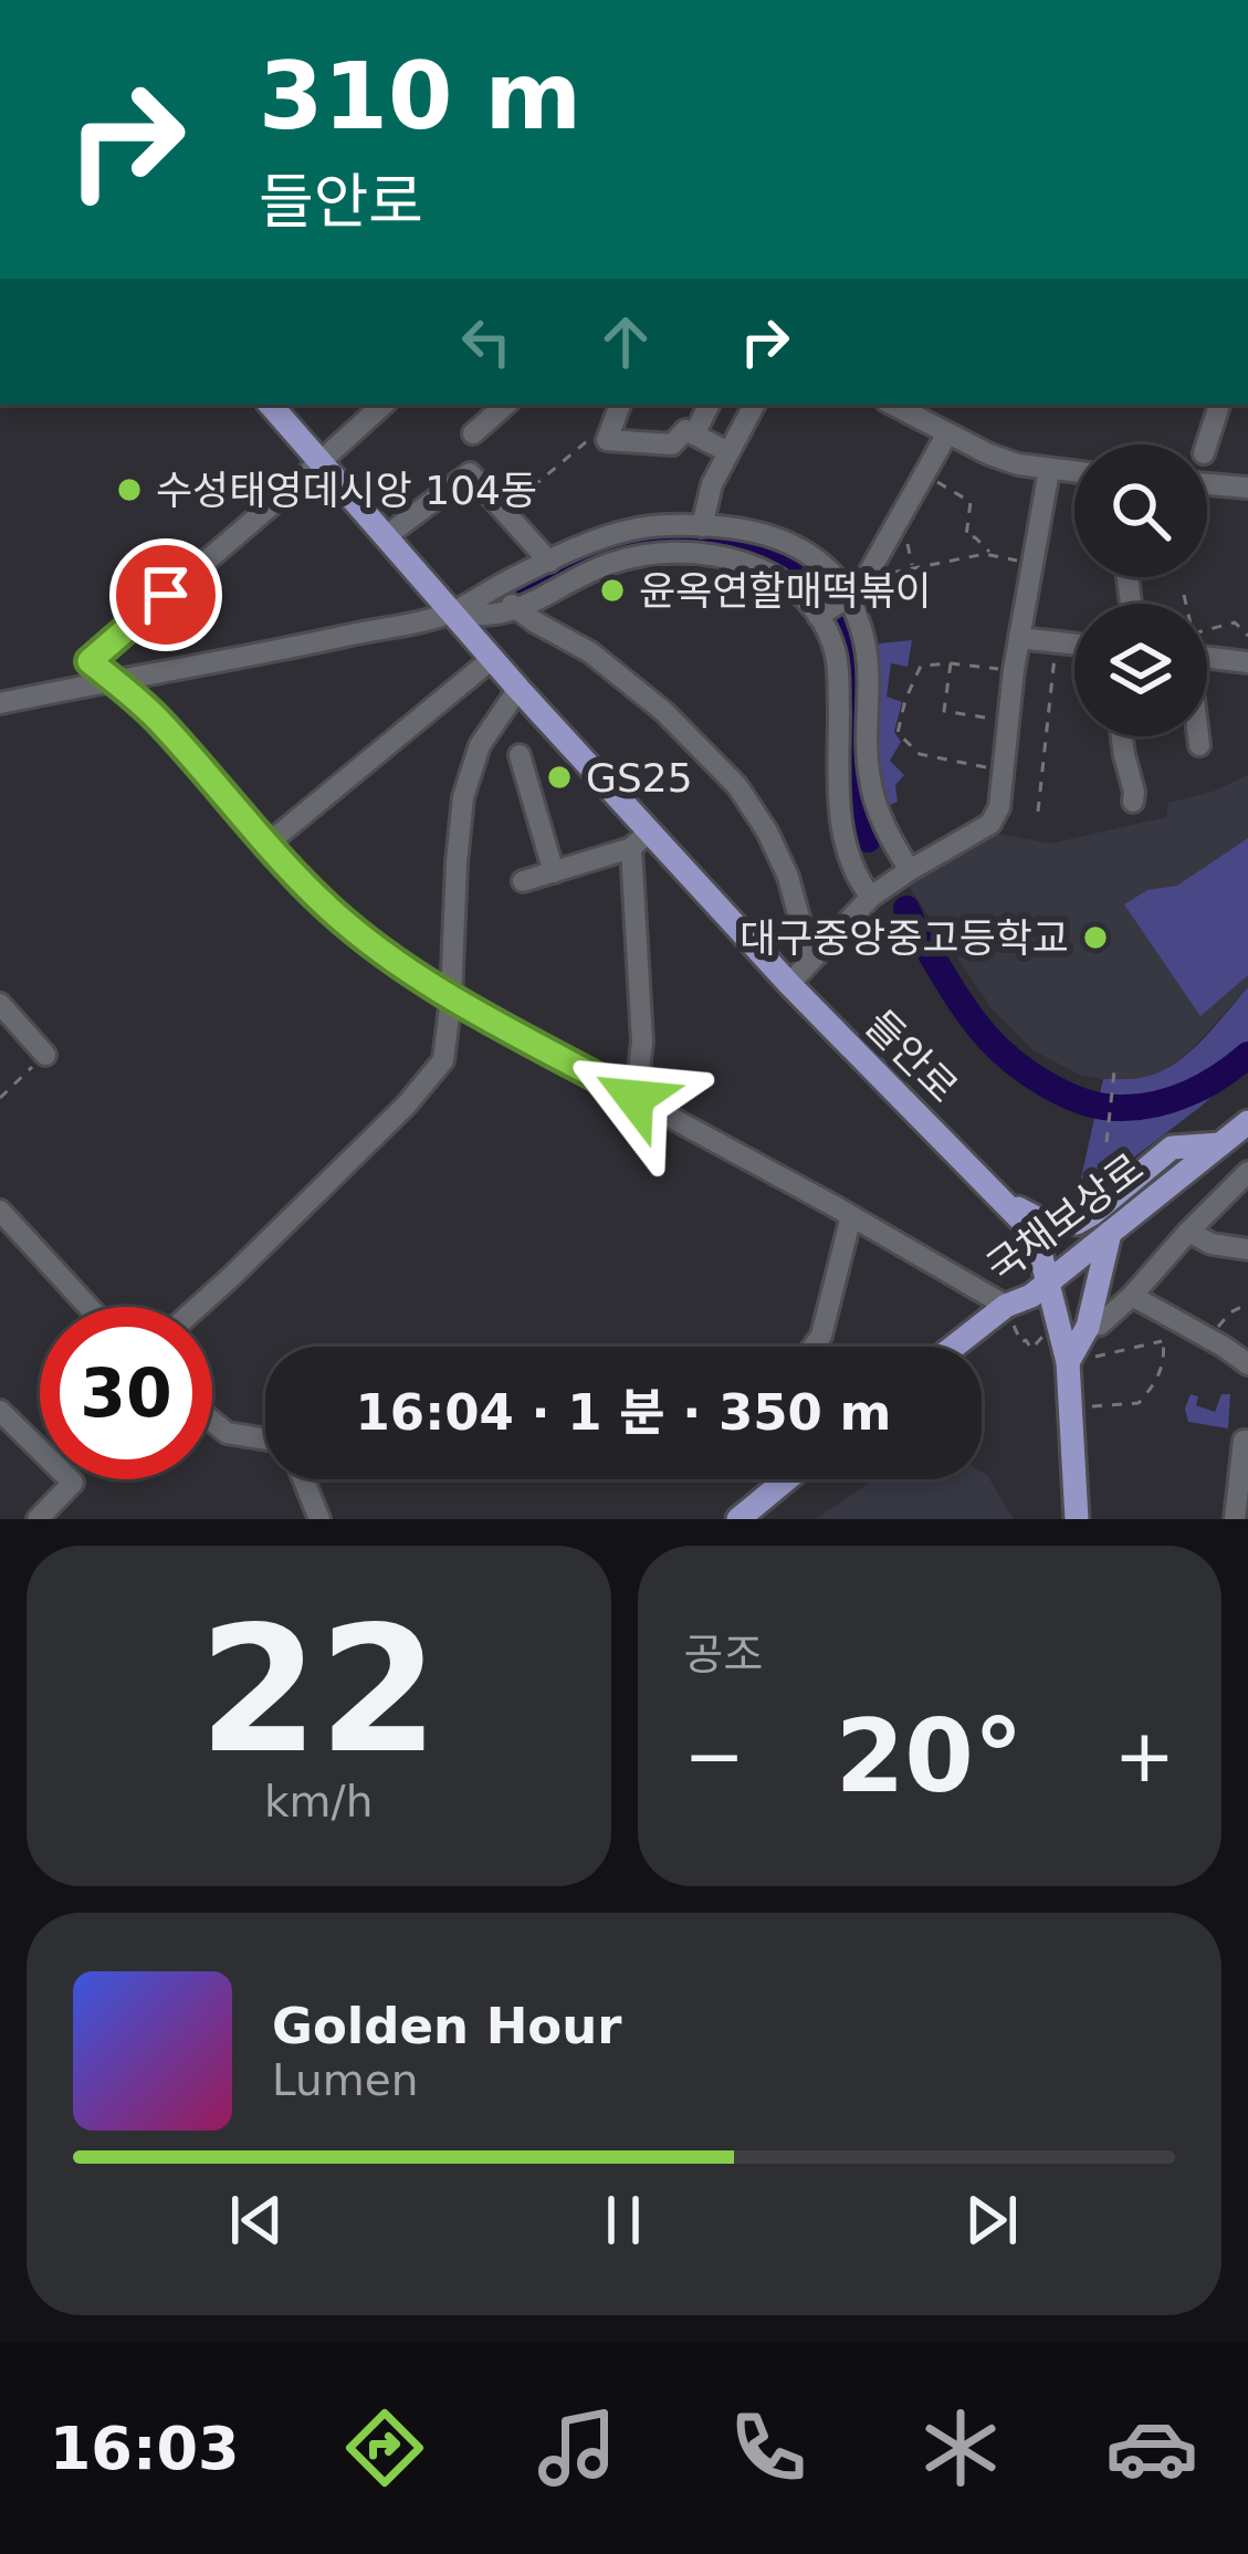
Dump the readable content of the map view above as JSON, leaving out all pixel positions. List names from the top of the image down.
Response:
{
  "streets": {
    "main road": ["들안로", "국채보상로"]
  },
  "crossings": [
    ["들안로", "국채보상로"]
  ],
  "places": [
    "수성태영데시앙 104동",
    "윤옥연할매떡볶이",
    "GS25",
    "대구중앙중고등학교"
  ],
  "page": {
    "turn": ["310 m", "들안로"],
    "limit": "30",
    "trip": "16:04 · 1 분 · 350 m",
    "tile": [
      ["22", "km/h"],
      "공조"
    ],
    "heat": ["−", "20°", "+"],
    "song": ["Golden Hour", "Lumen"],
    "tabs": "16:03"
  }
}
